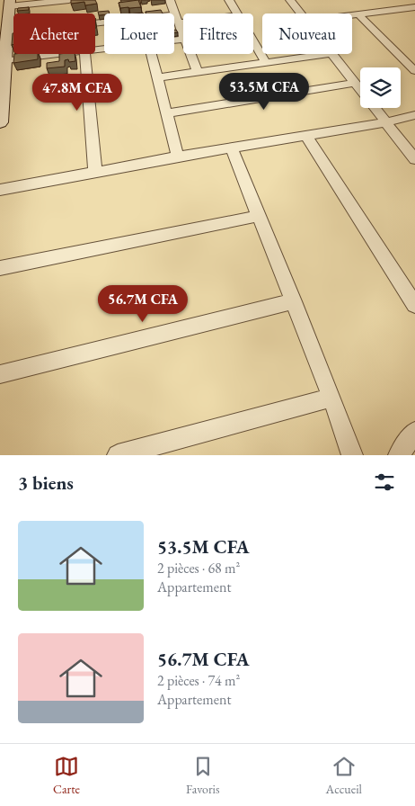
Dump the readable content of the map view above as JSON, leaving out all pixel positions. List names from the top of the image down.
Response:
{
  "page": {
    "chip": [
      "Acheter",
      "Louer",
      "Filtres",
      "Nouveau"
    ],
    "price": ["53.5M CFA", "47.8M CFA", "56.7M CFA"],
    "heading": "3 biens",
    "list": [
      {
        "name": "53.5M CFA",
        "note": "2 pièces · 68 m² · Appartement"
      },
      {
        "name": "56.7M CFA",
        "note": "2 pièces · 74 m² · Appartement"
      }
    ],
    "tabs": ["Carte", "Favoris", "Accueil"]
  }
}
